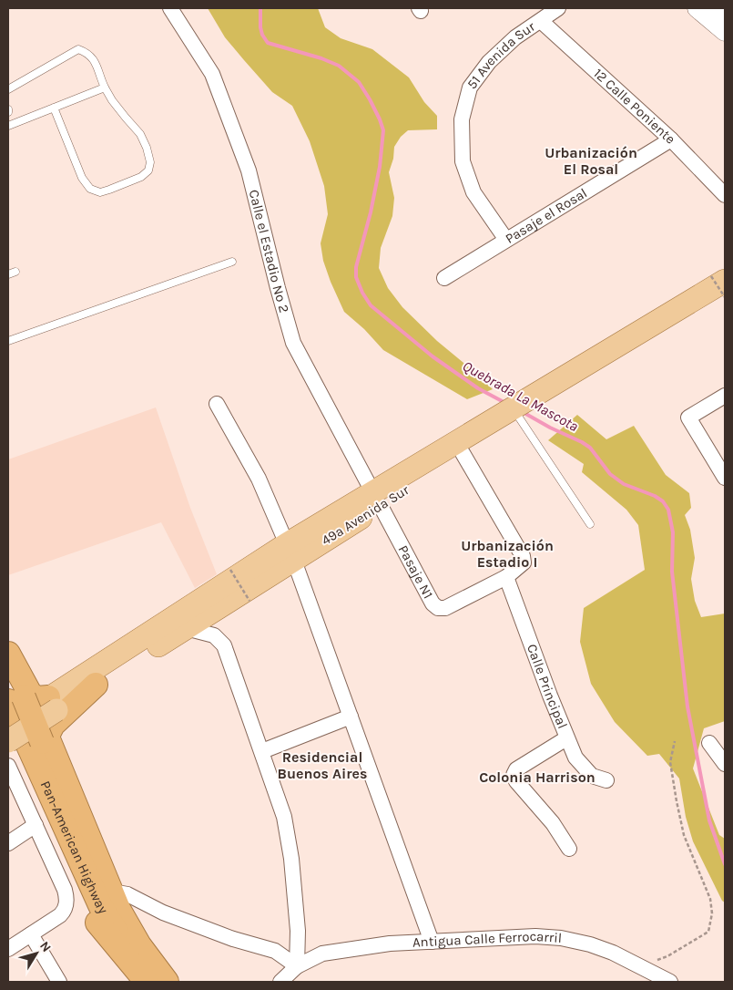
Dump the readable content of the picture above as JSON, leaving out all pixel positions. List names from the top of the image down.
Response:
{
  "streets": {
    "highway": ["Pan-American Highway"],
    "main road": ["49a Avenida Sur"],
    "street": [
      "51 Avenida Sur",
      "12 Calle Poniente",
      "Pasaje el Rosal",
      "Calle el Estadio No 2",
      "Pasaje N1",
      "Calle Principal",
      "Antigua Calle Ferrocarril"
    ]
  },
  "crossings": [
    ["51 Avenida Sur", "12 Calle Poniente"],
    ["51 Avenida Sur", "Pasaje el Rosal"],
    ["12 Calle Poniente", "Pasaje el Rosal"],
    ["Calle el Estadio No 2", "49a Avenida Sur"],
    ["Calle el Estadio No 2", "Pasaje N1"],
    ["49a Avenida Sur", "Pasaje N1"],
    ["Pasaje N1", "Calle Principal"]
  ],
  "districts": [
    "Urbanización El Rosal",
    "Urbanización Estadio I",
    "Residencial Buenos Aires",
    "Colonia Harrison"
  ],
  "water": ["Quebrada La Mascota"],
  "north": "top right"
}
